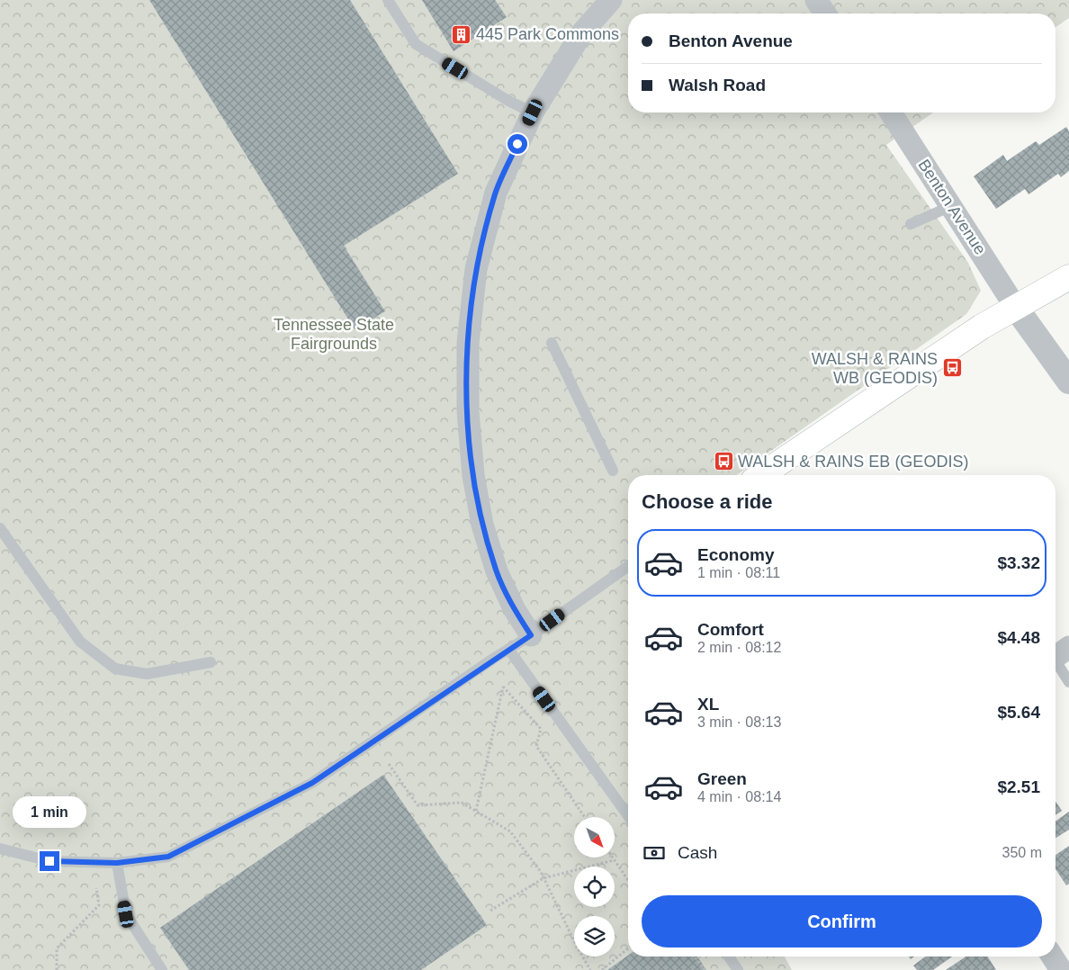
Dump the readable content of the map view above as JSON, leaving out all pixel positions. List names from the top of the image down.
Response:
{
  "streets": {
    "street": ["Benton Avenue"]
  },
  "parks": ["Tennessee State Fairgrounds"],
  "places": {
    "building": ["445 Park Commons"],
    "bus stop": ["WALSH & RAINS WB (GEODIS)", "WALSH & RAINS EB (GEODIS)"]
  },
  "north": "bottom right",
  "page": {
    "banner": ["Benton Avenue", "Walsh Road"],
    "heading": "Choose a ride",
    "list": [
      {
        "name": "Economy",
        "note": "1 min · 08:11",
        "value": "$3.32"
      },
      {
        "name": "Comfort",
        "note": "2 min · 08:12",
        "value": "$4.48"
      },
      {
        "name": "XL",
        "note": "3 min · 08:13",
        "value": "$5.64"
      },
      {
        "name": "Green",
        "note": "4 min · 08:14",
        "value": "$2.51"
      }
    ],
    "bubble": "1 min",
    "pay": ["Cash", "350 m"],
    "buttons": "Confirm"
  }
}
